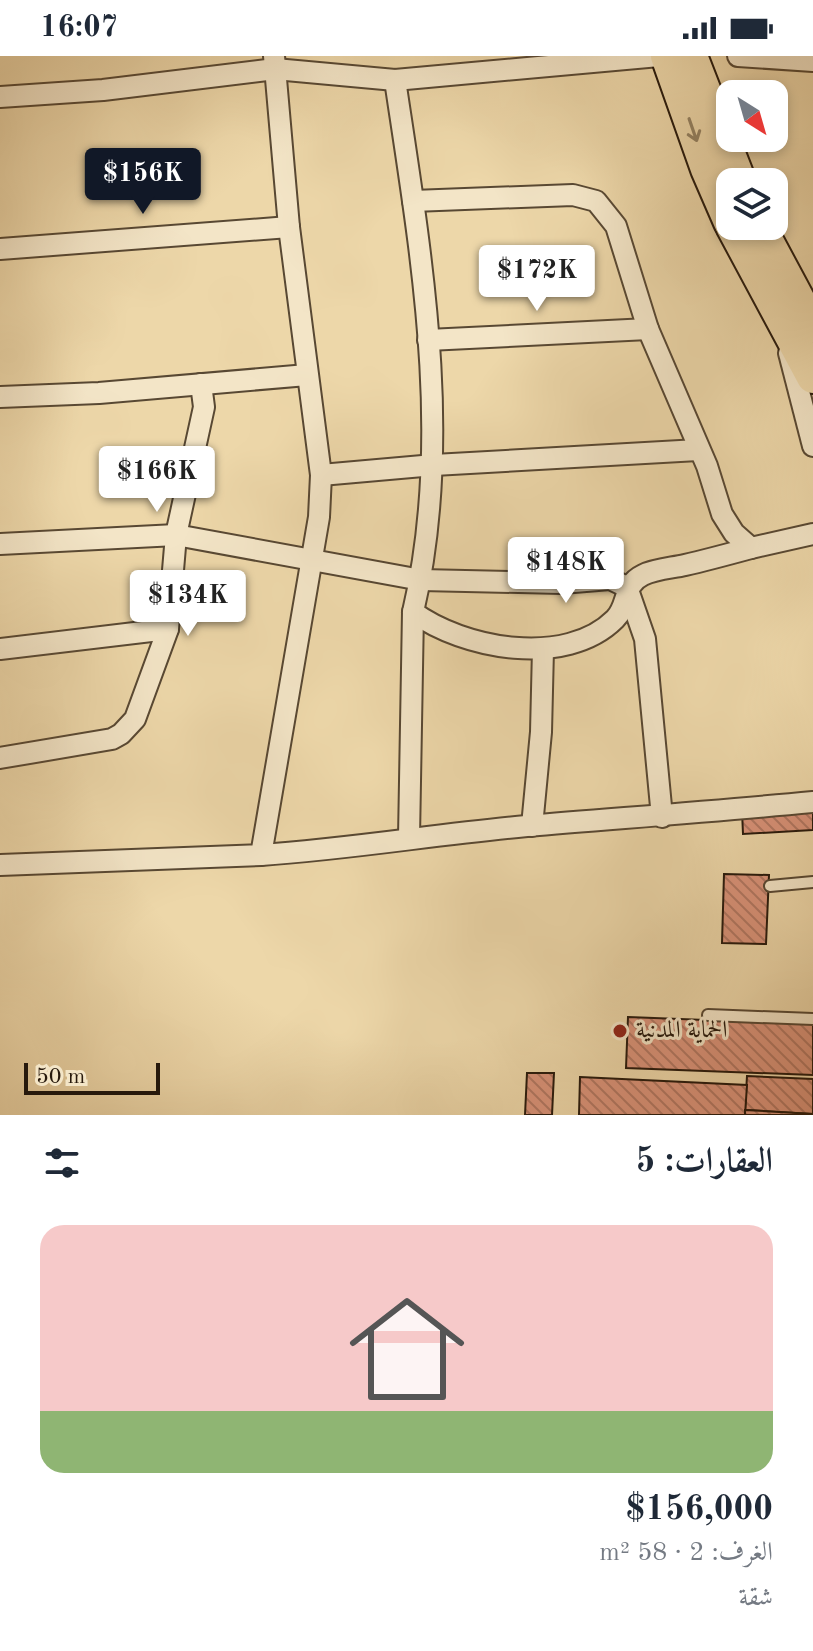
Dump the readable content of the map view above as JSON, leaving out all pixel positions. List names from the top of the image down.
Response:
{
  "places": ["الحماية المدنية"],
  "scale_bar": "50 m",
  "north": "bottom right",
  "page": {
    "status": "16:07",
    "price": [
      "$156K",
      "$172K",
      "$166K",
      "$148K",
      "$134K"
    ],
    "scale": "50 m",
    "heading": "العقارات: 5",
    "list": [
      {
        "name": "$156,000",
        "note": "الغرف: 2 · 58 m² · شقة"
      }
    ]
  }
}
